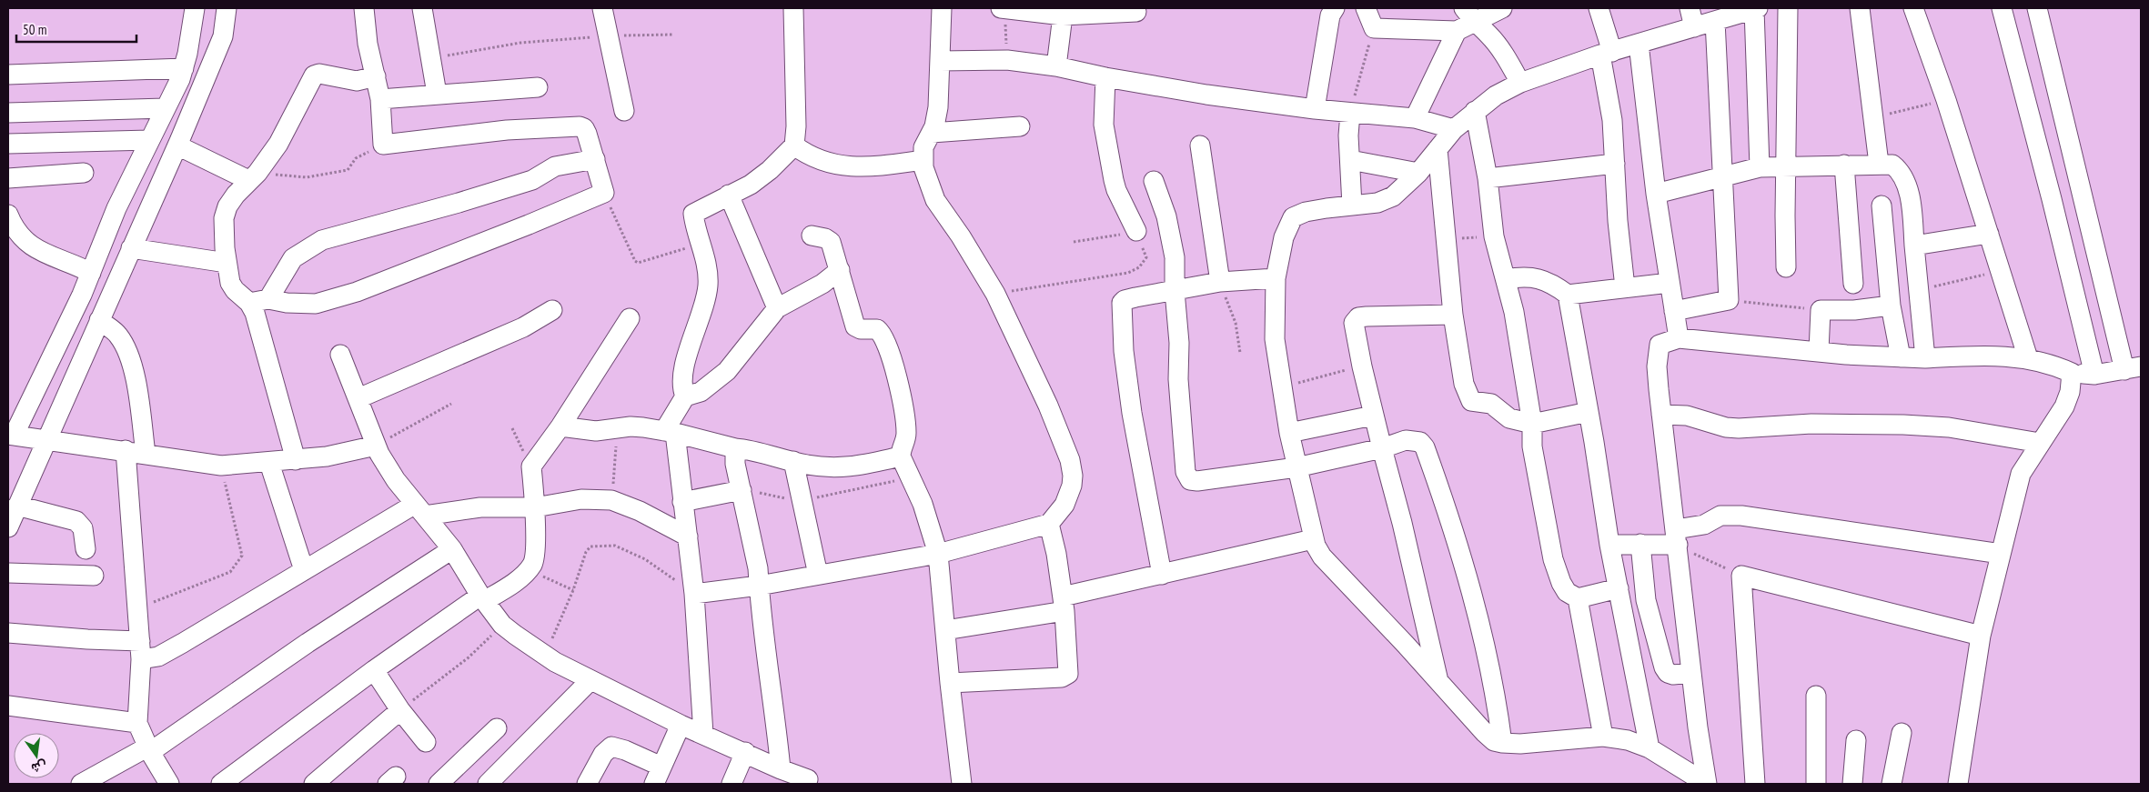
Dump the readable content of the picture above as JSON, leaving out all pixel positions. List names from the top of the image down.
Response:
{
  "scale_bar": "50 m",
  "north": "bottom"
}
